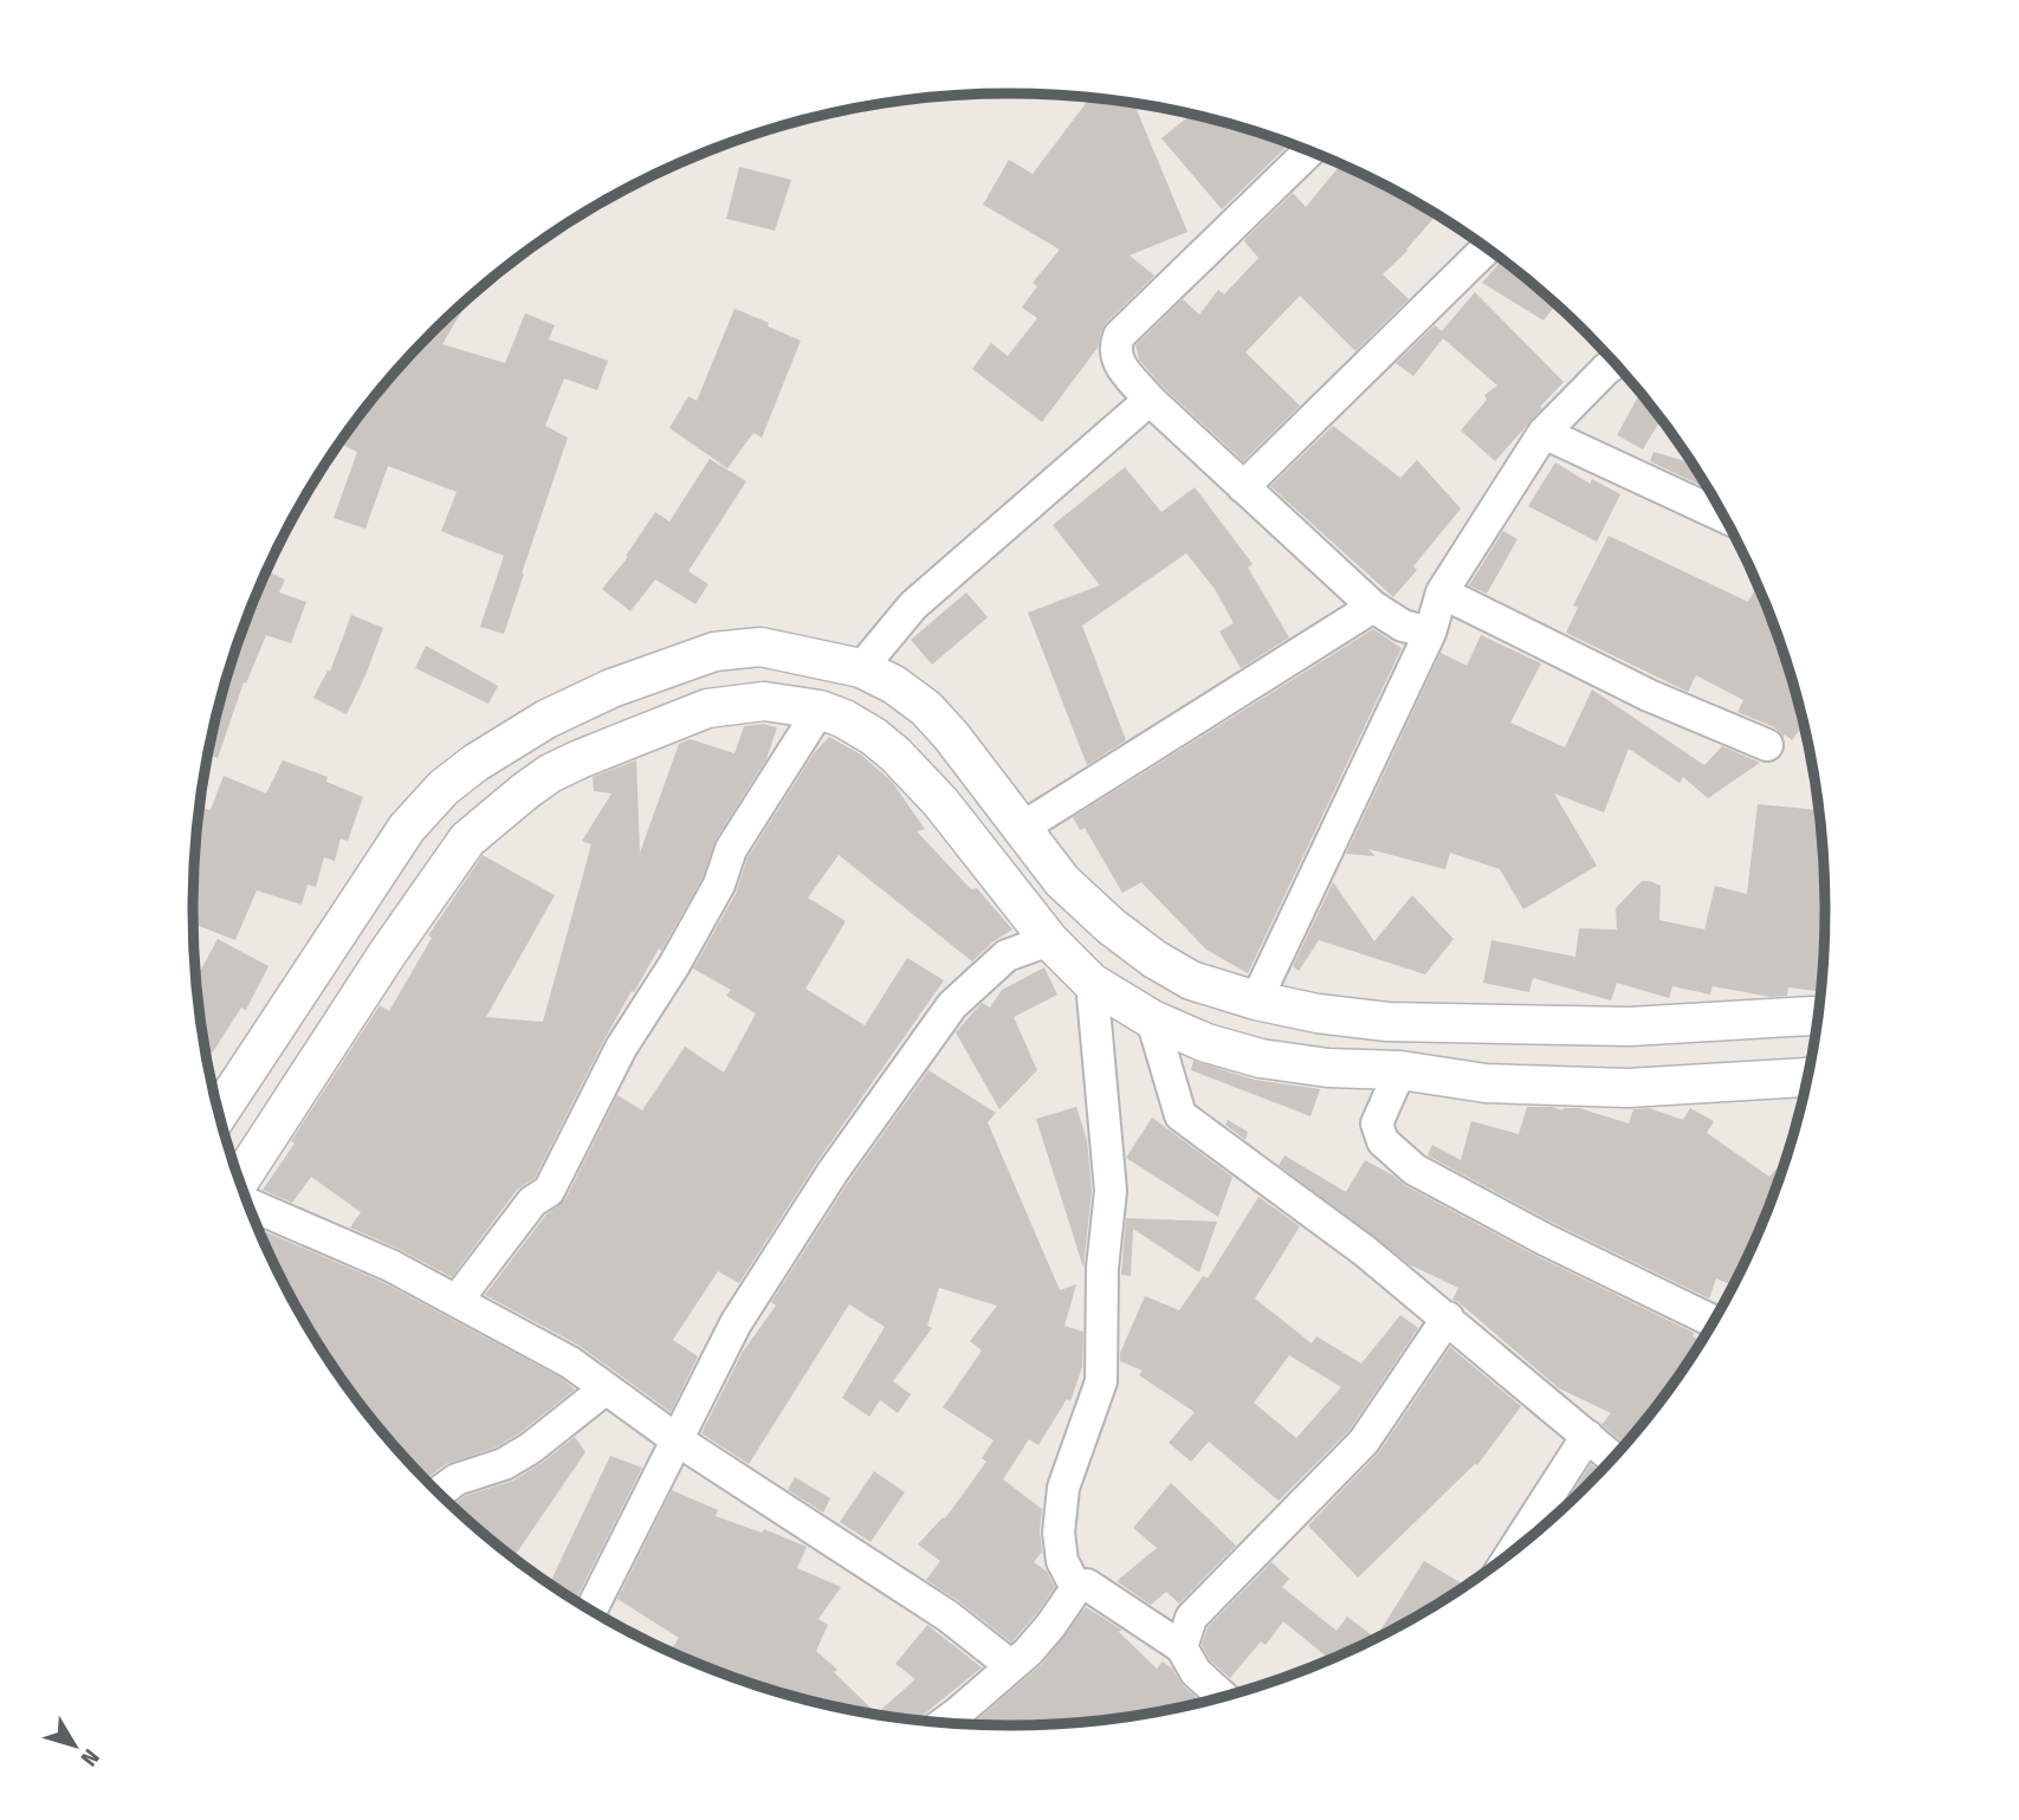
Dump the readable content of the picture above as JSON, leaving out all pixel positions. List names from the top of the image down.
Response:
{
  "north": "bottom right"
}
